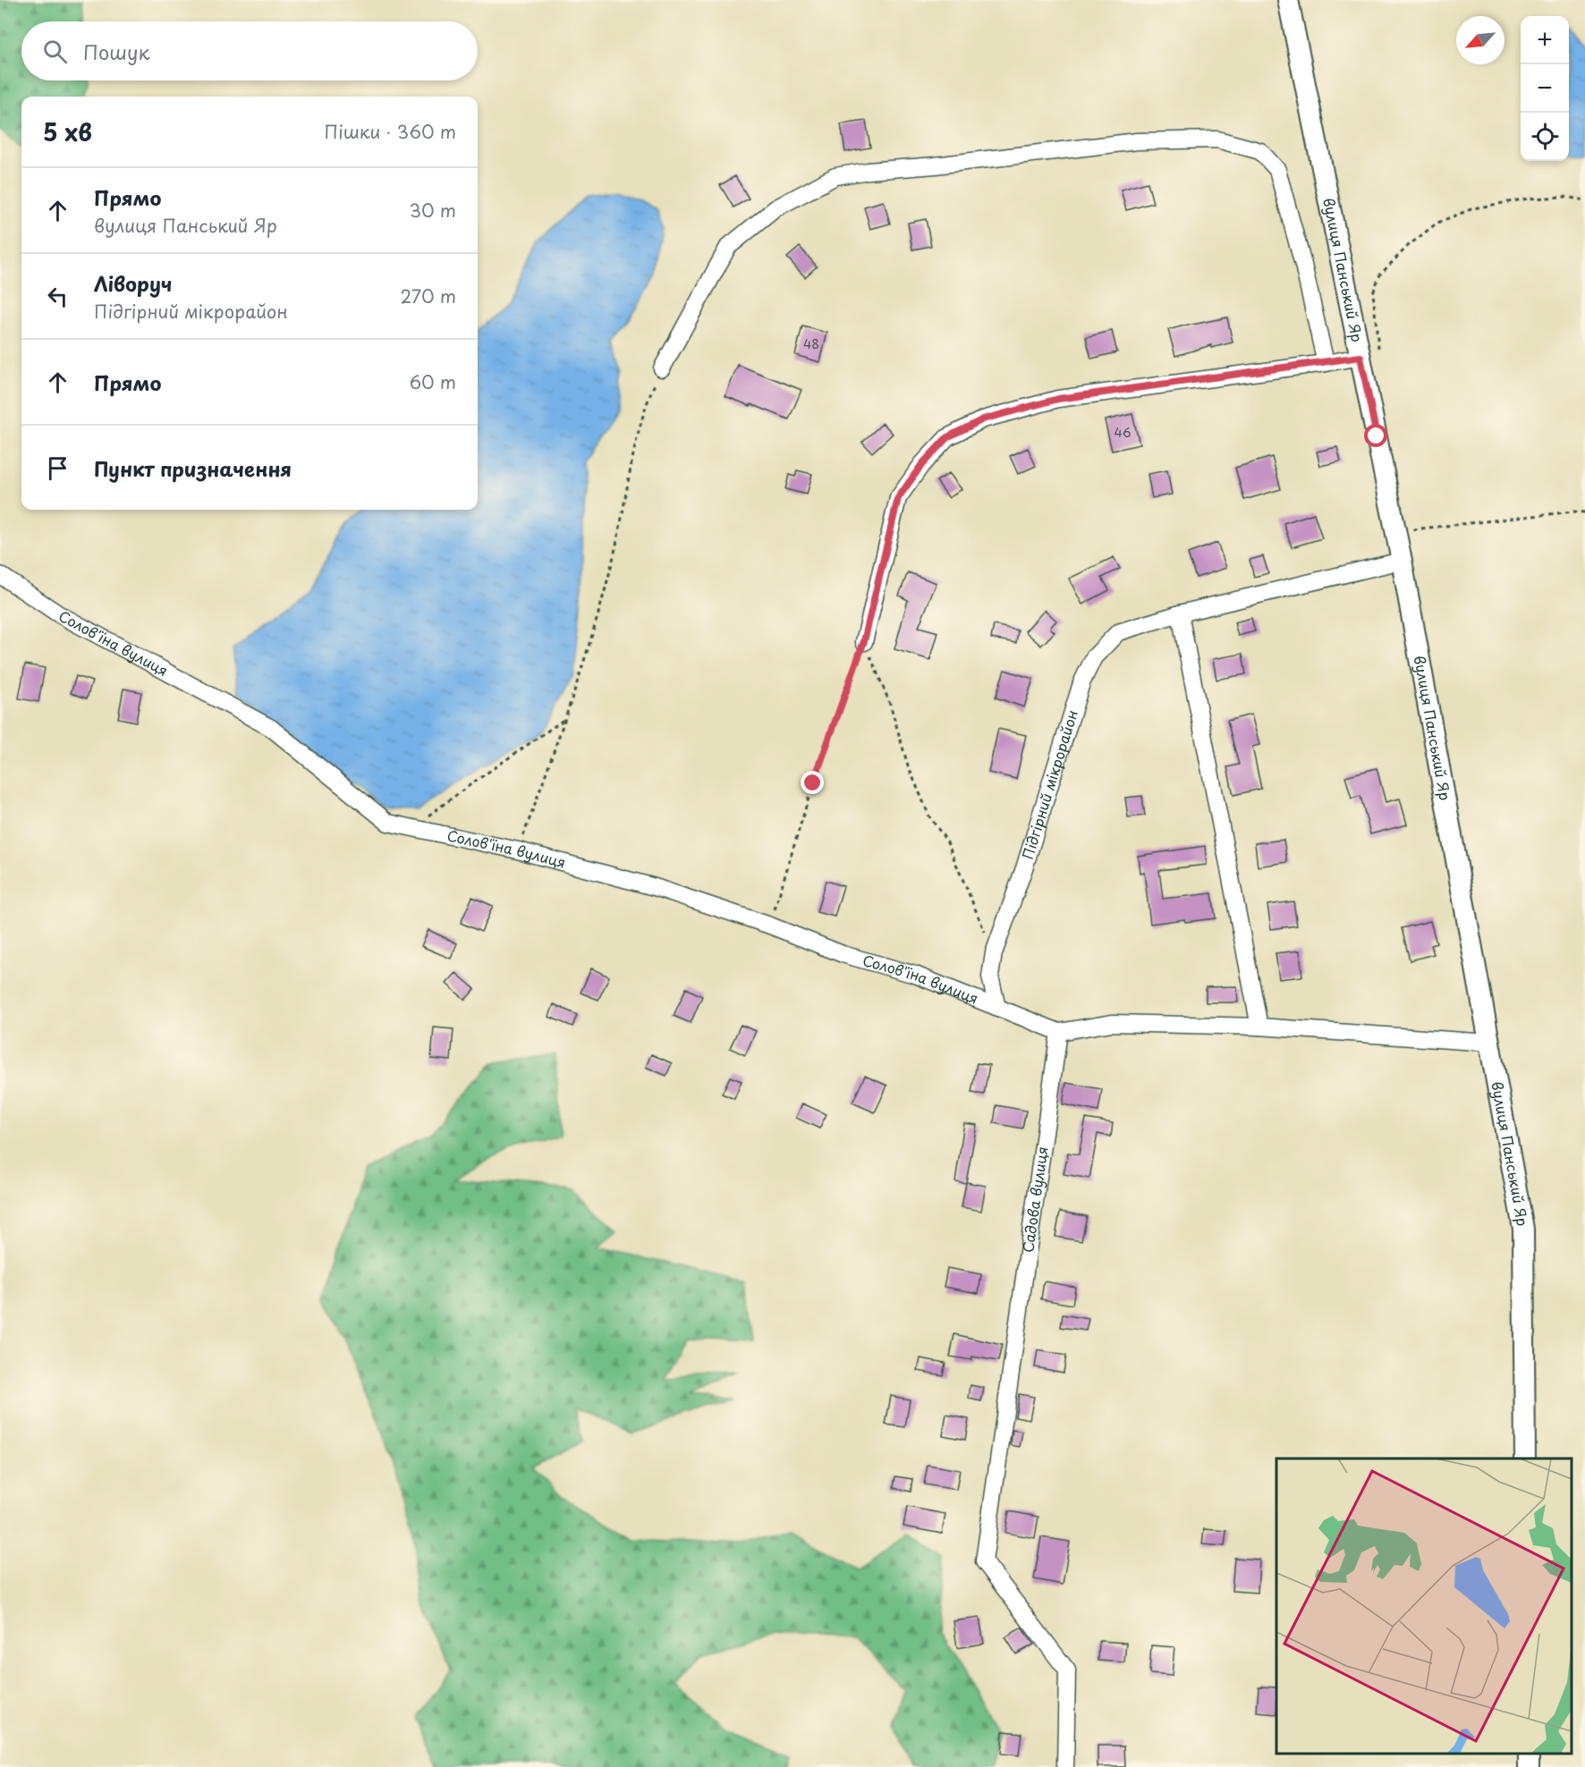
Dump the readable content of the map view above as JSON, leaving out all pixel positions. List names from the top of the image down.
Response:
{
  "streets": {
    "street": [
      "вулиця Панський Яр",
      "Солов'їна вулиця",
      "Підгірний мікрорайон",
      "Садова вулиця"
    ]
  },
  "crossings": [
    ["вулиця Панський Яр", "Підгірний мікрорайон"],
    ["Солов'їна вулиця", "Підгірний мікрорайон"],
    ["Солов'їна вулиця", "Садова вулиця"]
  ],
  "house_numbers": ["48", "46"],
  "north": "bottom left",
  "page": {
    "map_buttons": ["+", "−"],
    "search": "Пошук",
    "heading": ["5 хв", "Пішки · 360 m"],
    "list": [
      ["Прямо", "вулиця Панський Яр", "30 m"],
      ["Ліворуч", "Підгірний мікрорайон", "270 m"],
      ["Прямо", "60 m"],
      "Пункт призначення"
    ]
  }
}
